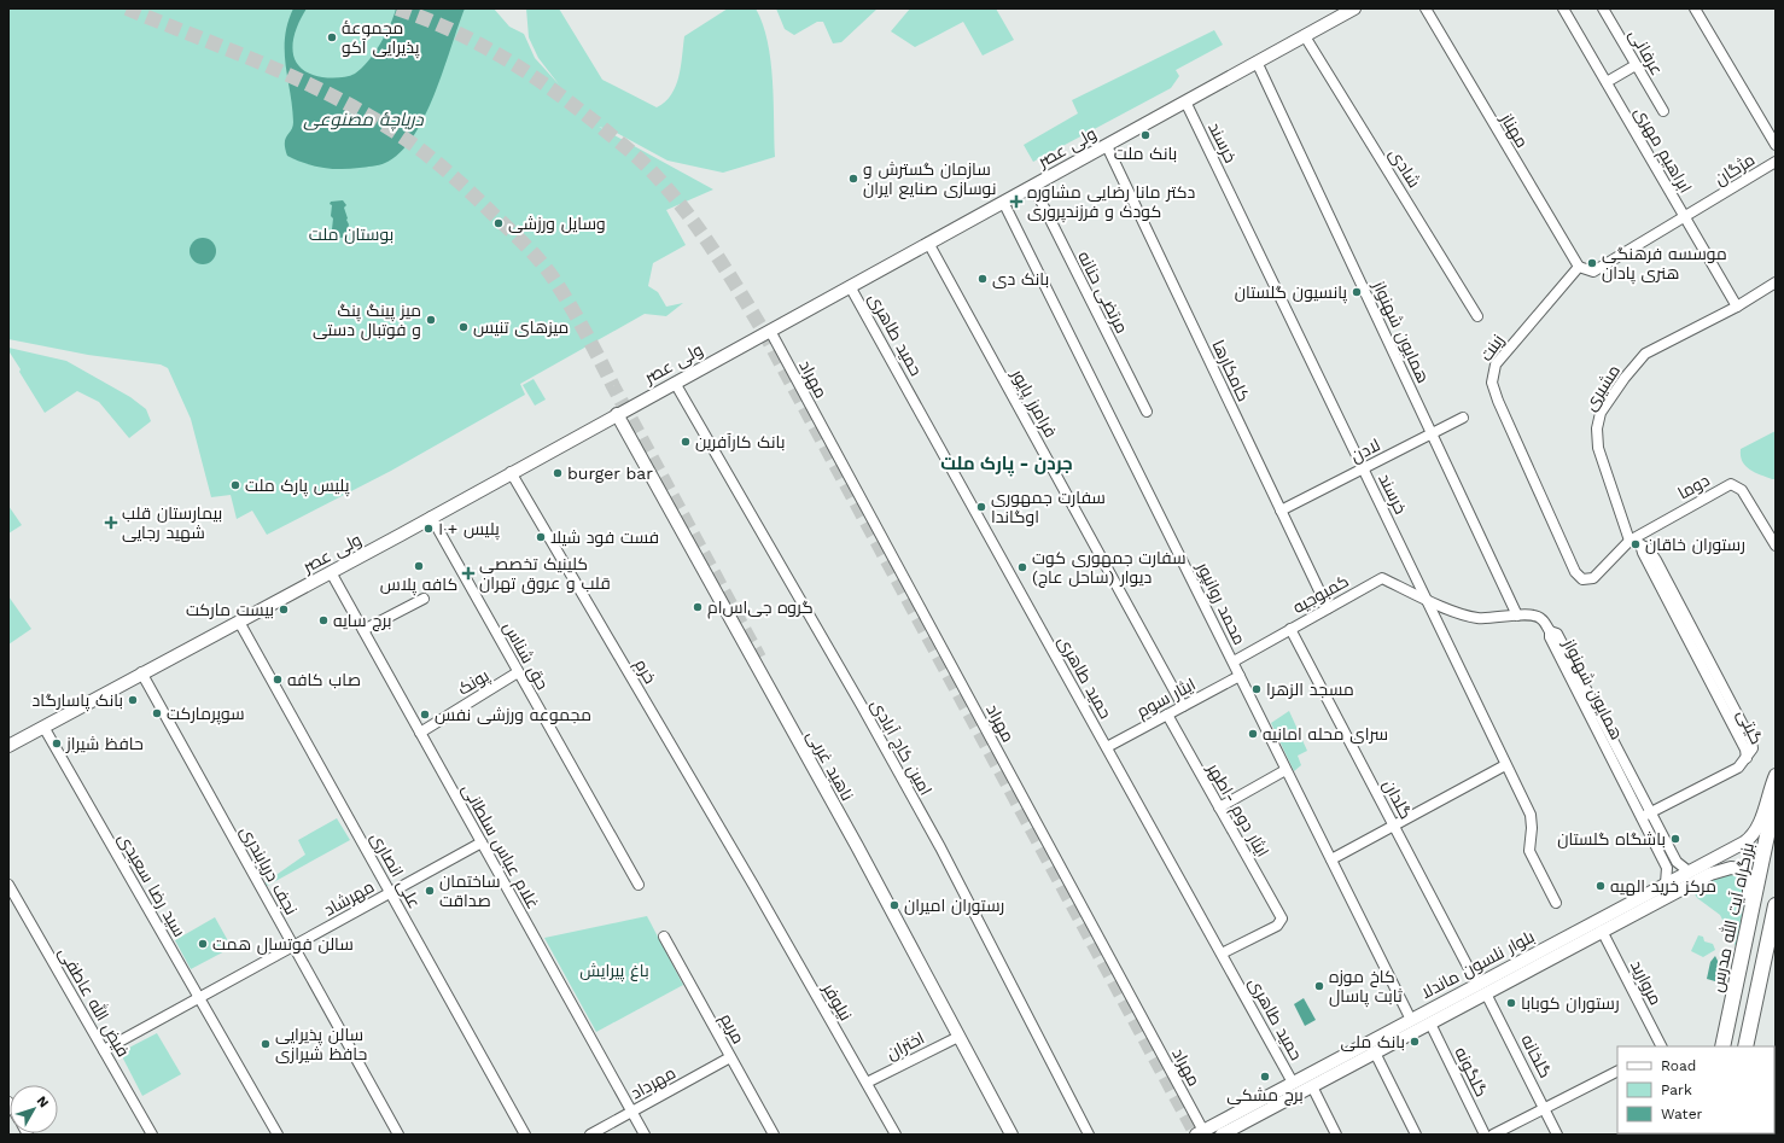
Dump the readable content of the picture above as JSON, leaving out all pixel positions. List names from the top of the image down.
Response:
{
  "streets": {
    "highway": ["بزرگراه آیت الله مدرس"],
    "main road": ["ولی عصر", "ناهید غربی", "بلوار نلسون ماندلا"],
    "street": [
      "عرفانی",
      "مهناز",
      "خرسند",
      "ابراهیم مهری",
      "شادی",
      "مژگان",
      "مرتضی حنانه",
      "همایون شهنواز",
      "حمید طاهری",
      "زینت",
      "کامکارها",
      "مهراد",
      "مشیری",
      "فرامرز پایور",
      "لادن",
      "دوما",
      "کمبوجیه",
      "محمد روانپور",
      "حق شناس",
      "خرم",
      "پونک",
      "ایثار سوم",
      "گیتی",
      "امین کاج آبادی",
      "گلدان",
      "ایثار دوم -اطهر",
      "غلام عباس سلطانی",
      "نجف دریابندری",
      "علی انصاری",
      "سید رضا سعیدی",
      "مهرشاد",
      "مروارید",
      "فیض الله عاطفی",
      "نیلوفر",
      "مریم",
      "اختران",
      "گلخانه",
      "گلگونه",
      "مهرداد"
    ]
  },
  "crossings": [
    ["مهناز", "زینت"],
    ["خرسند", "ولی عصر"],
    ["خرسند", "لادن"],
    ["خرسند", "کمبوجیه"],
    ["ولی عصر", "شادی"],
    ["ولی عصر", "مرتضی حنانه"],
    ["ولی عصر", "همایون شهنواز"],
    ["ولی عصر", "حمید طاهری"],
    ["ولی عصر", "کامکارها"],
    ["ولی عصر", "مهراد"],
    ["ولی عصر", "فرامرز پایور"],
    ["ولی عصر", "محمد روانپور"],
    ["ولی عصر", "حق شناس"],
    ["ولی عصر", "خرم"],
    ["ولی عصر", "امین کاج آبادی"],
    ["ولی عصر", "ناهید غربی"],
    ["ولی عصر", "غلام عباس سلطانی"],
    ["ولی عصر", "نجف دریابندری"],
    ["ولی عصر", "علی انصاری"],
    ["ولی عصر", "سید رضا سعیدی"],
    ["ابراهیم مهری", "مژگان"],
    ["ابراهیم مهری", "مشیری"],
    ["همایون شهنواز", "لادن"],
    ["همایون شهنواز", "کمبوجیه"],
    ["همایون شهنواز", "گیتی"],
    ["همایون شهنواز", "بلوار نلسون ماندلا"],
    ["حمید طاهری", "ایثار سوم"],
    ["حمید طاهری", "ایثار دوم -اطهر"],
    ["حمید طاهری", "بلوار نلسون ماندلا"],
    ["زینت", "مشیری"],
    ["زینت", "دوما"],
    ["زینت", "گیتی"],
    ["کامکارها", "لادن"],
    ["کامکارها", "کمبوجیه"],
    ["مهراد", "بلوار نلسون ماندلا"],
    ["مشیری", "دوما"],
    ["مشیری", "گیتی"],
    ["فرامرز پایور", "ایثار سوم"],
    ["دوما", "گیتی"],
    ["کمبوجیه", "محمد روانپور"],
    ["کمبوجیه", "گلدان"],
    ["محمد روانپور", "ایثار سوم"],
    ["محمد روانپور", "بلوار نلسون ماندلا"],
    ["حق شناس", "پونک"],
    ["خرم", "نیلوفر"],
    ["پونک", "غلام عباس سلطانی"],
    ["ایثار سوم", "ایثار دوم -اطهر"],
    ["ناهید غربی", "اختران"],
    ["گلدان", "بلوار نلسون ماندلا"],
    ["گلدان", "گلخانه"],
    ["غلام عباس سلطانی", "مهرشاد"],
    ["غلام عباس سلطانی", "مهرداد"],
    ["نجف دریابندری", "مهرشاد"],
    ["علی انصاری", "مهرشاد"],
    ["سید رضا سعیدی", "مهرشاد"],
    ["مهرشاد", "فیض الله عاطفی"],
    ["بلوار نلسون ماندلا", "مروارید"],
    ["بلوار نلسون ماندلا", "گلخانه"],
    ["بلوار نلسون ماندلا", "گلگونه"],
    ["نیلوفر", "اختران"],
    ["مریم", "مهرداد"]
  ],
  "districts": ["جردن - پارک ملت"],
  "water": ["دریاچهٔ مصنوعی"],
  "parks": ["بوستان ملت", "باغ پیرایش"],
  "places": {
    "other": [
      "مجموعهٔ پذیرایی آکو",
      "بانک ملت",
      "سازمان گسترش و نوسازی صنایع ایران",
      "وسایل ورزشی",
      "موسسه فرهنگی هنری پادان",
      "بانک دی",
      "پانسیون گلستان",
      "میز پینگ پنگ و فوتبال دستی",
      "میزهای تنیس",
      "بانک کارآفرین",
      "burger bar",
      "پلیس پارک ملت",
      "سفارت جمهوری اوگاندا",
      "پلیس +۱۰",
      "فست فود شیلا",
      "رستوران خاقان",
      "کافه پلاس",
      "سفارت جمهوری کوت دیوار (ساحل عاج)",
      "گروه جی‌اس‌ام",
      "بیست مارکت",
      "برج سایه",
      "صاب کافه",
      "مسجد الزهرا",
      "بانک پاسارگاد",
      "سوپرمارکت",
      "مجموعه ورزشی نفس",
      "سرای محله امانیه",
      "حافظ شیراز",
      "باشگاه گلستان",
      "مرکز خرید الهیه",
      "ساختمان صداقت",
      "رستوران امیران",
      "سالن فوتسال همت",
      "کاخ موزه ثابت پاسال",
      "رستوران کوبابا",
      "بانک ملی",
      "سالن پذیرایی حافظ شیرازی",
      "برج مشکی"
    ],
    "health": ["دکتر مانا رضایی مشاوره کودک و فرزندپروری", "بیمارستان قلب شهید رجایی", "کلینیک تخصصی قلب و عروق تهران"]
  },
  "legend": ["Road", "Park", "Water"],
  "north": "top right"
}
